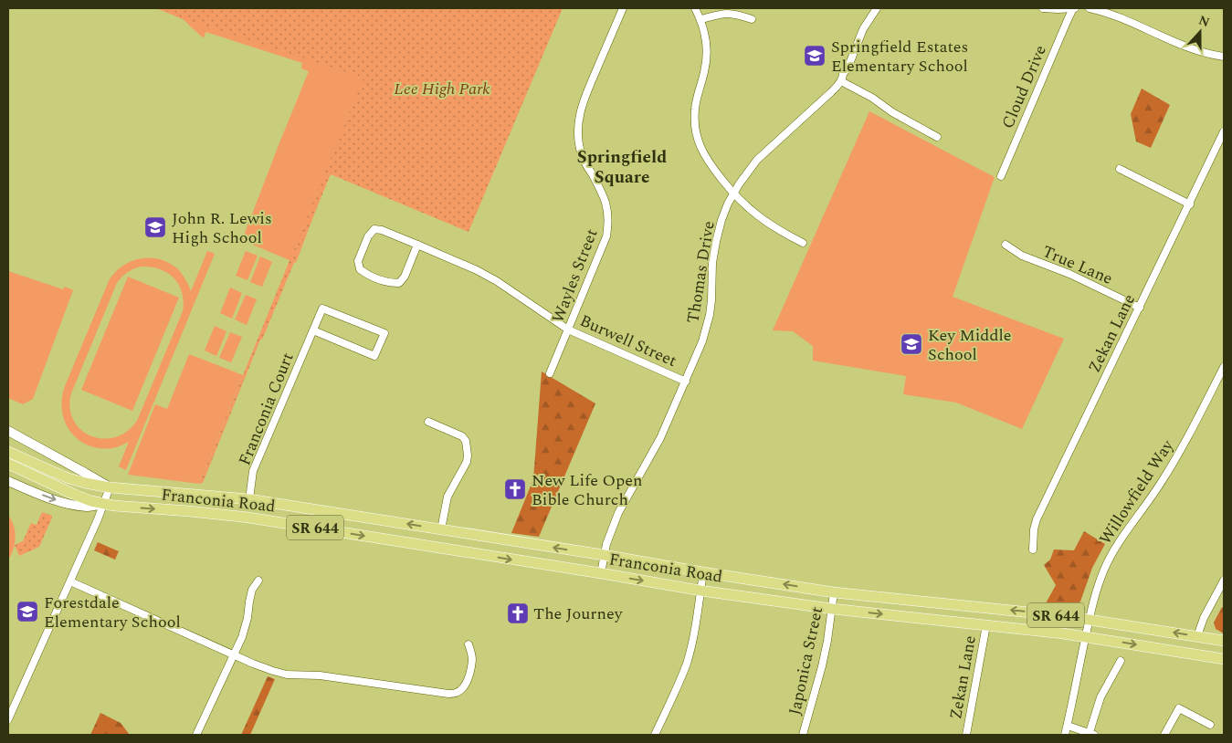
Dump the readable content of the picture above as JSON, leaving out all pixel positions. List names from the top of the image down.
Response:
{
  "streets": {
    "main road": ["Franconia Road", "SR 644"],
    "street": [
      "Cloud Drive",
      "True Lane",
      "Thomas Drive",
      "Wayles Street",
      "Zekan Lane",
      "Burwell Street",
      "Franconia Court",
      "Willowfield Way",
      "Japonica Street"
    ]
  },
  "crossings": [
    ["True Lane", "Zekan Lane"],
    ["Thomas Drive", "Burwell Street"],
    ["Thomas Drive", "Franconia Road"],
    ["Wayles Street", "Burwell Street"],
    ["Zekan Lane", "Franconia Road"],
    ["Franconia Court", "Franconia Road"],
    ["Willowfield Way", "Franconia Road"],
    ["Franconia Road", "Japonica Street"]
  ],
  "districts": ["Springfield Square"],
  "parks": ["Lee High Park"],
  "places": {
    "school or university": [
      "Springfield Estates Elementary School",
      "John R. Lewis High School",
      "Key Middle School",
      "Forestdale Elementary School"
    ],
    "church": ["New Life Open Bible Church", "The Journey"]
  },
  "north": "top"
}
